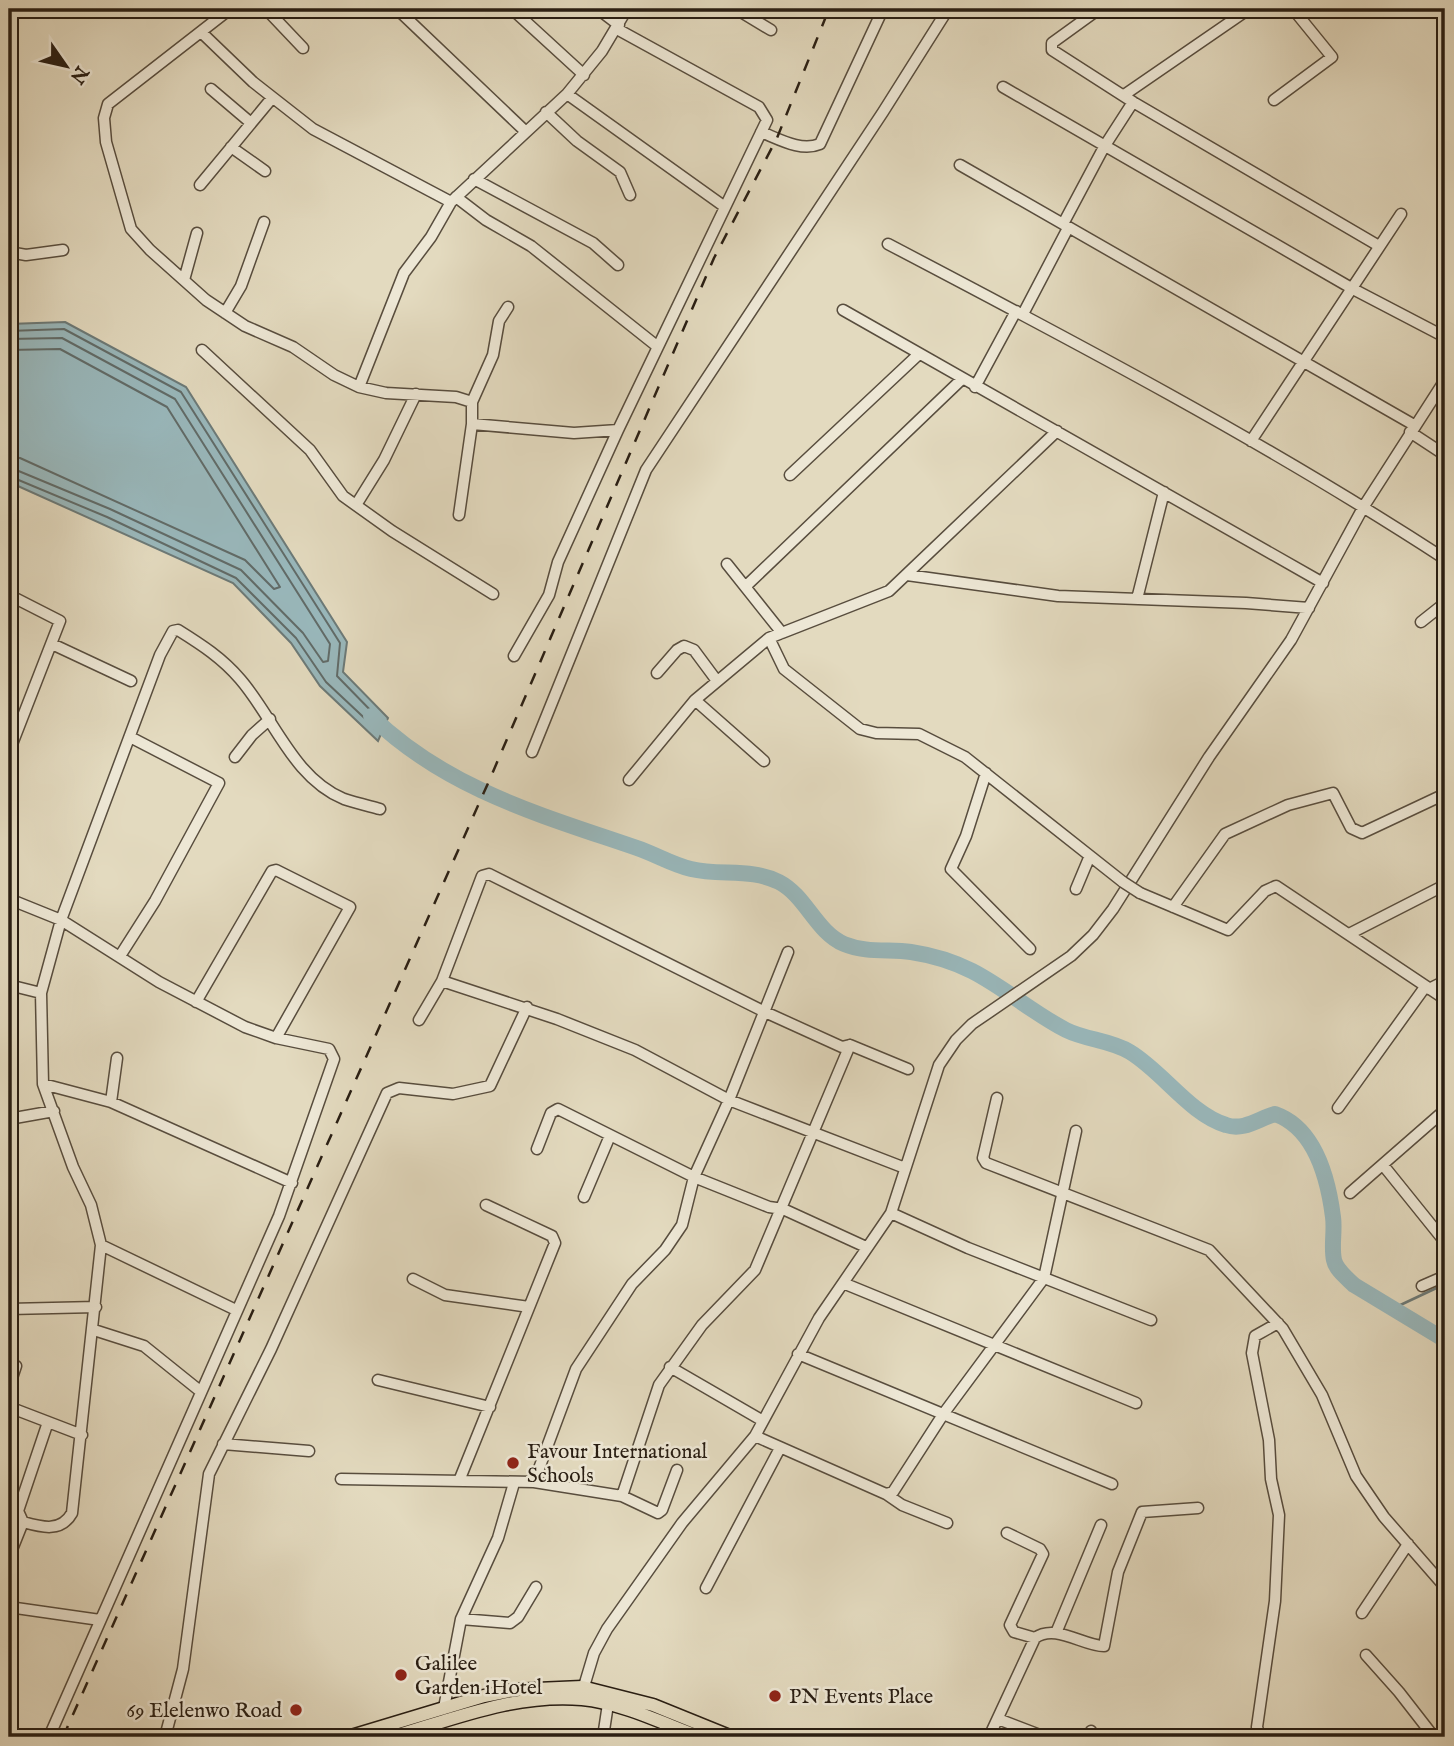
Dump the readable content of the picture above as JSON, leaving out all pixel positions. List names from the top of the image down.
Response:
{
  "places": [
    "Favour International Schools",
    "Galilee Garden iHotel",
    "PN Events Place",
    "69 Elelenwo Road"
  ],
  "north": "bottom right"
}
